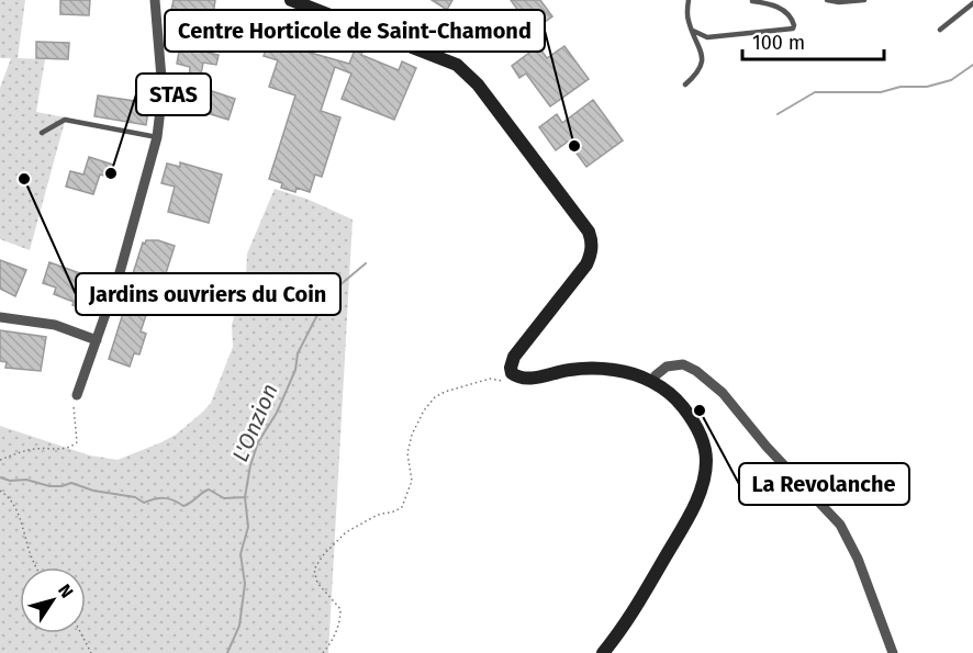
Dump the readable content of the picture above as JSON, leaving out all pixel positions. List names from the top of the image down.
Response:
{
  "water": ["L'Onzion"],
  "places": [
    "Centre Horticole de Saint-Chamond",
    "STAS",
    "Jardins ouvriers du Coin",
    "La Revolanche"
  ],
  "scale_bar": "100 m",
  "north": "top right"
}
